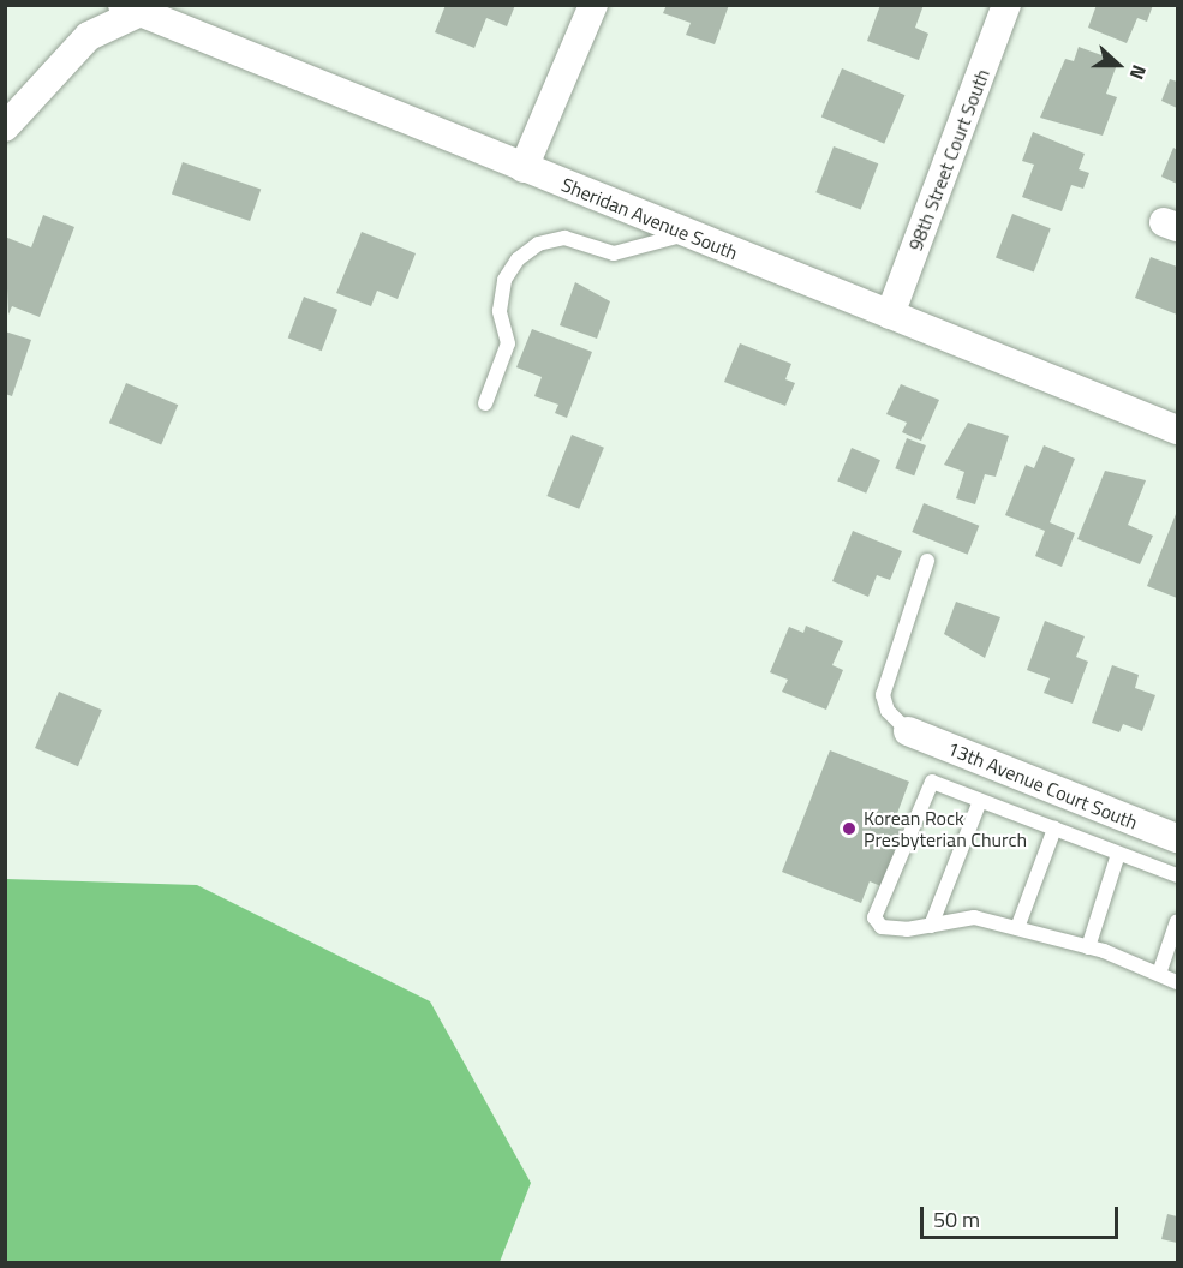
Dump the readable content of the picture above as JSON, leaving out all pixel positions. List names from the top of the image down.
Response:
{
  "streets": {
    "street": ["98th Street Court South", "Sheridan Avenue South", "13th Avenue Court South"]
  },
  "crossings": [
    ["98th Street Court South", "Sheridan Avenue South"]
  ],
  "places": ["Korean Rock Presbyterian Church"],
  "scale_bar": "50 m",
  "north": "right"
}
